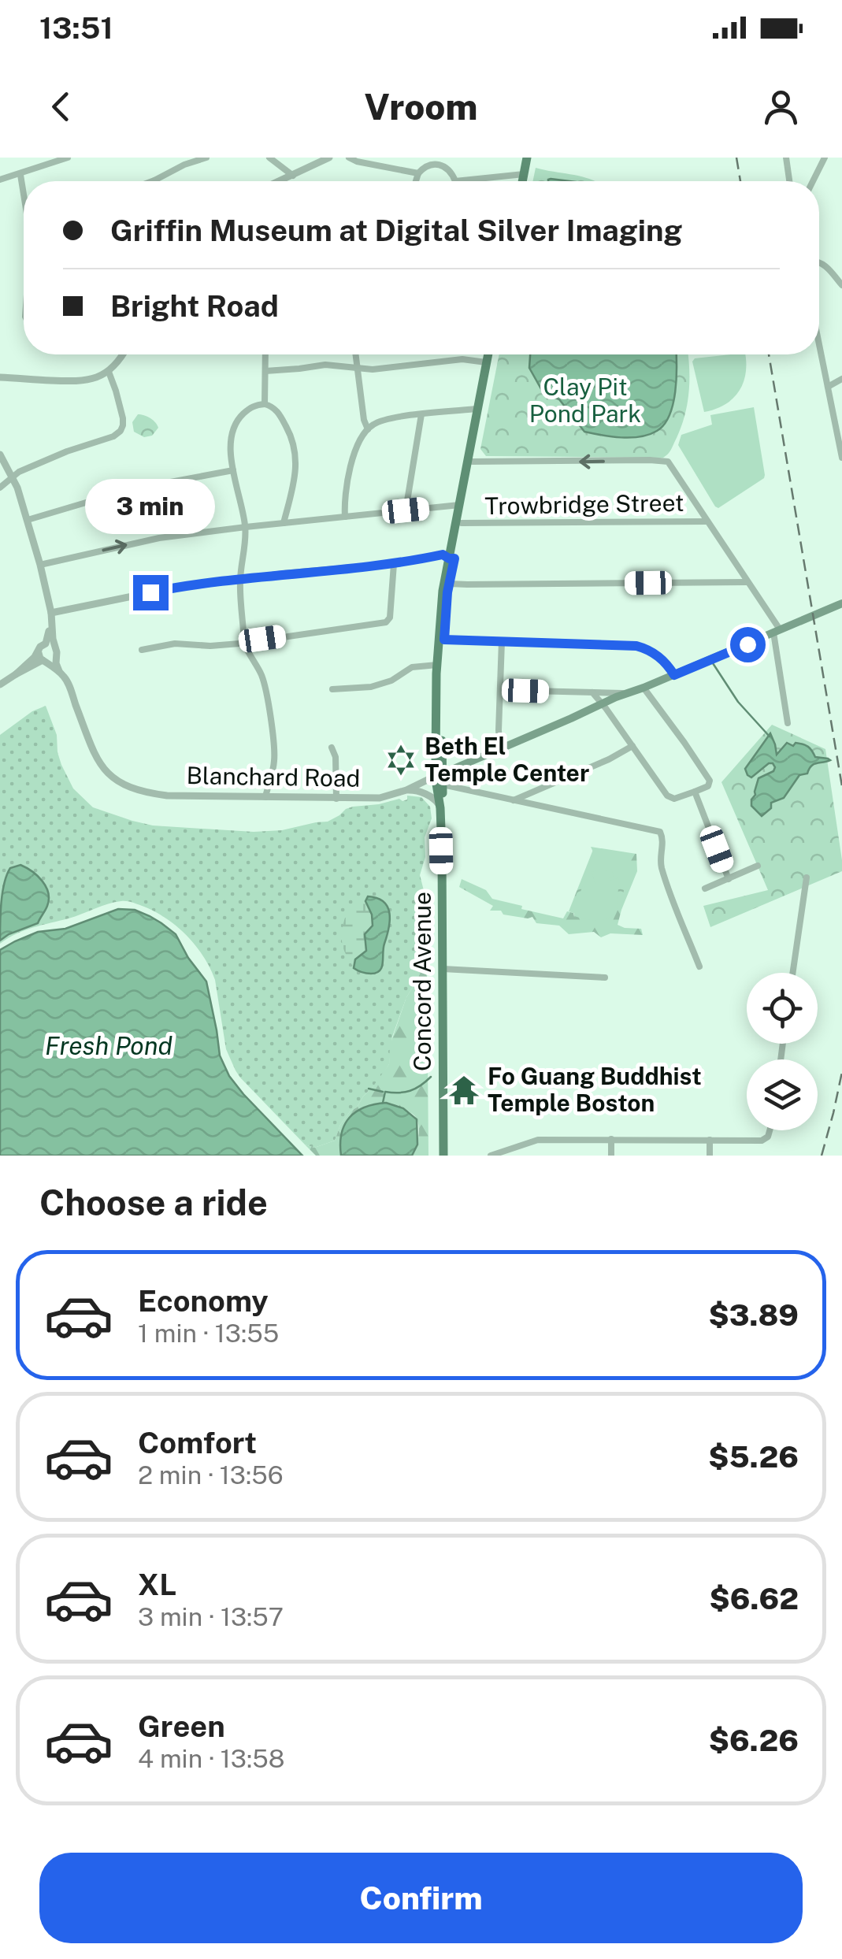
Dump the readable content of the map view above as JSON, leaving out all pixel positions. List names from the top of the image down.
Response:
{
  "streets": {
    "main road": ["Blanchard Road", "Concord Avenue"],
    "street": ["Trowbridge Street"]
  },
  "crossings": [
    ["Trowbridge Street", "Concord Avenue"],
    ["Blanchard Road", "Concord Avenue"]
  ],
  "water": ["Fresh Pond"],
  "parks": ["Clay Pit Pond Park"],
  "places": {
    "synagogue": ["Beth El Temple Center"],
    "temple": ["Fo Guang Buddhist Temple Boston"]
  },
  "page": {
    "status": "13:51",
    "header": "Vroom",
    "banner": ["Griffin Museum at Digital Silver Imaging", "Bright Road"],
    "bubble": "3 min",
    "heading": "Choose a ride",
    "list": [
      {
        "name": "Economy",
        "note": "1 min · 13:55",
        "value": "$3.89"
      },
      {
        "name": "Comfort",
        "note": "2 min · 13:56",
        "value": "$5.26"
      },
      {
        "name": "XL",
        "note": "3 min · 13:57",
        "value": "$6.62"
      },
      {
        "name": "Green",
        "note": "4 min · 13:58",
        "value": "$6.26"
      }
    ],
    "buttons": "Confirm"
  }
}
